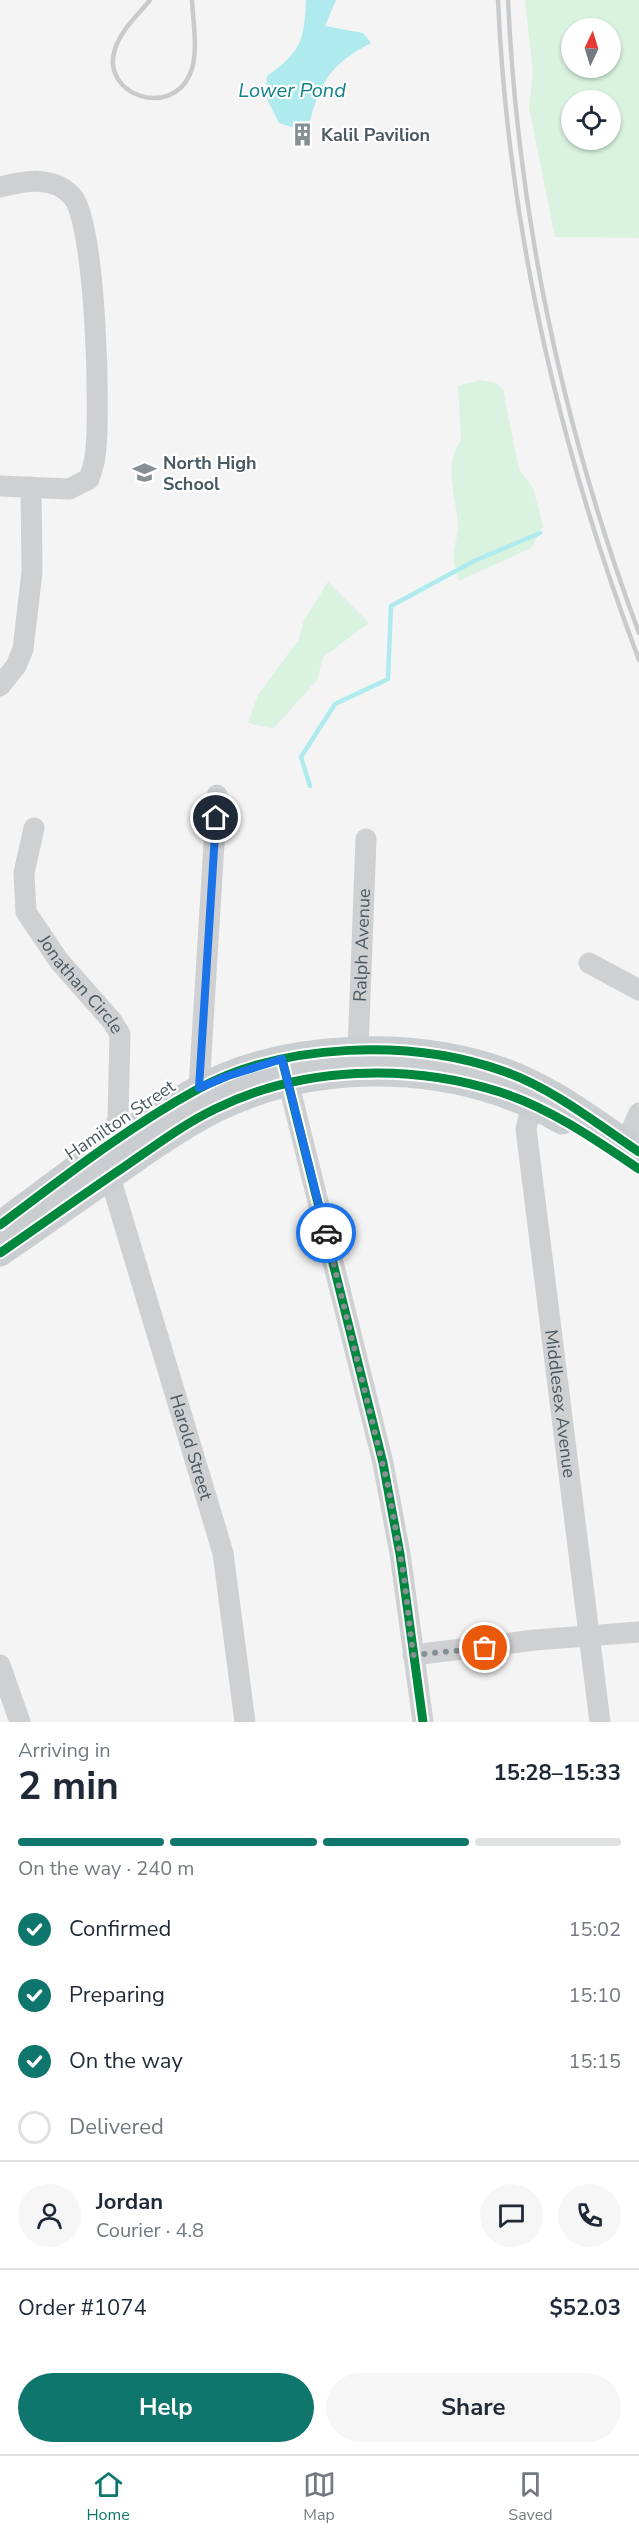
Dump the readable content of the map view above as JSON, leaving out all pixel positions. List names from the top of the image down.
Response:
{
  "streets": {
    "main road": ["Hamilton Street"],
    "street": [
      "Ralph Avenue",
      "Jonathan Circle",
      "Middlesex Avenue",
      "Harold Street"
    ]
  },
  "crossings": [
    ["Ralph Avenue", "Hamilton Street"],
    ["Jonathan Circle", "Hamilton Street"],
    ["Hamilton Street", "Middlesex Avenue"],
    ["Hamilton Street", "Harold Street"]
  ],
  "water": ["Lower Pond"],
  "places": {
    "building": ["Kalil Pavilion"],
    "school or university": ["North High School"]
  },
  "north": "top",
  "page": {
    "heading": ["2 min", "Arriving in", "15:28–15:33"],
    "panel": [
      "Jordan",
      "Courier · 4.8",
      "Order #1074",
      "$52.03"
    ],
    "bar": "On the way · 240 m",
    "list": [
      ["Confirmed", "15:02"],
      ["Preparing", "15:10"],
      ["On the way", "15:15"],
      "Delivered"
    ],
    "buttons": ["Help", "Share"],
    "tabs": ["Home", "Map", "Saved"]
  }
}
